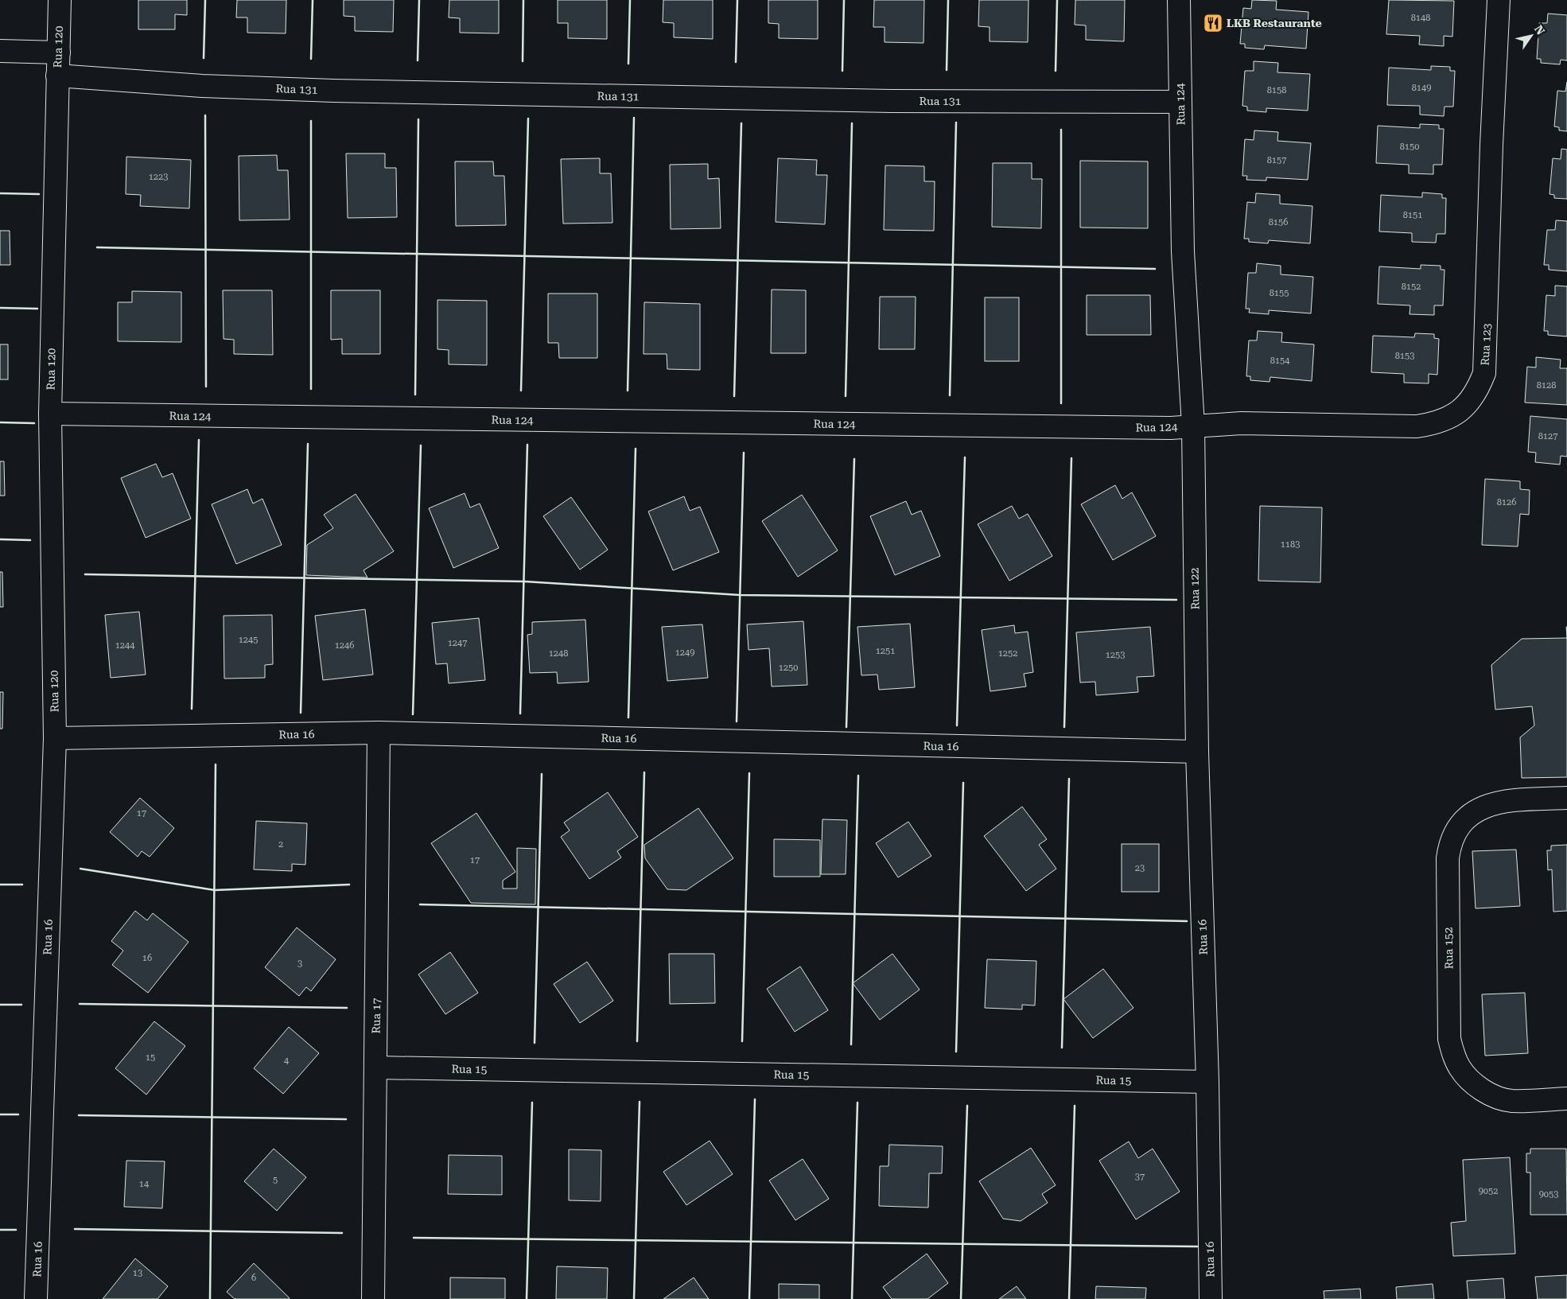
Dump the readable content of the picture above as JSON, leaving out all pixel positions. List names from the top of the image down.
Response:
{
  "streets": {
    "street": [
      "Rua 120",
      "Rua 131",
      "Rua 124",
      "Rua 123",
      "Rua 122",
      "Rua 16",
      "Rua 152",
      "Rua 17",
      "Rua 15"
    ]
  },
  "crossings": [
    ["Rua 120", "Rua 131"],
    ["Rua 120", "Rua 124"],
    ["Rua 120", "Rua 16"],
    ["Rua 131", "Rua 124"],
    ["Rua 124", "Rua 123"],
    ["Rua 124", "Rua 122"],
    ["Rua 123", "Rua 122"],
    ["Rua 122", "Rua 16"],
    ["Rua 16", "Rua 17"],
    ["Rua 16", "Rua 15"],
    ["Rua 17", "Rua 15"]
  ],
  "places": {
    "restaurant": ["LKB Restaurante"]
  },
  "house_numbers": [
    "8148",
    "8149",
    "8158",
    "8150",
    "8157",
    "1223",
    "8151",
    "8156",
    "8152",
    "8155",
    "8153",
    "8154",
    "8128",
    "8127",
    "8126",
    "1183",
    "1245",
    "1247",
    "1244",
    "1246",
    "1251",
    "1249",
    "1248",
    "1252",
    "1253",
    "1250",
    "17",
    "2",
    "17",
    "23",
    "16",
    "3",
    "15",
    "4",
    "37",
    "5",
    "14",
    "9052",
    "9053",
    "13",
    "6"
  ],
  "north": "top right"
}
